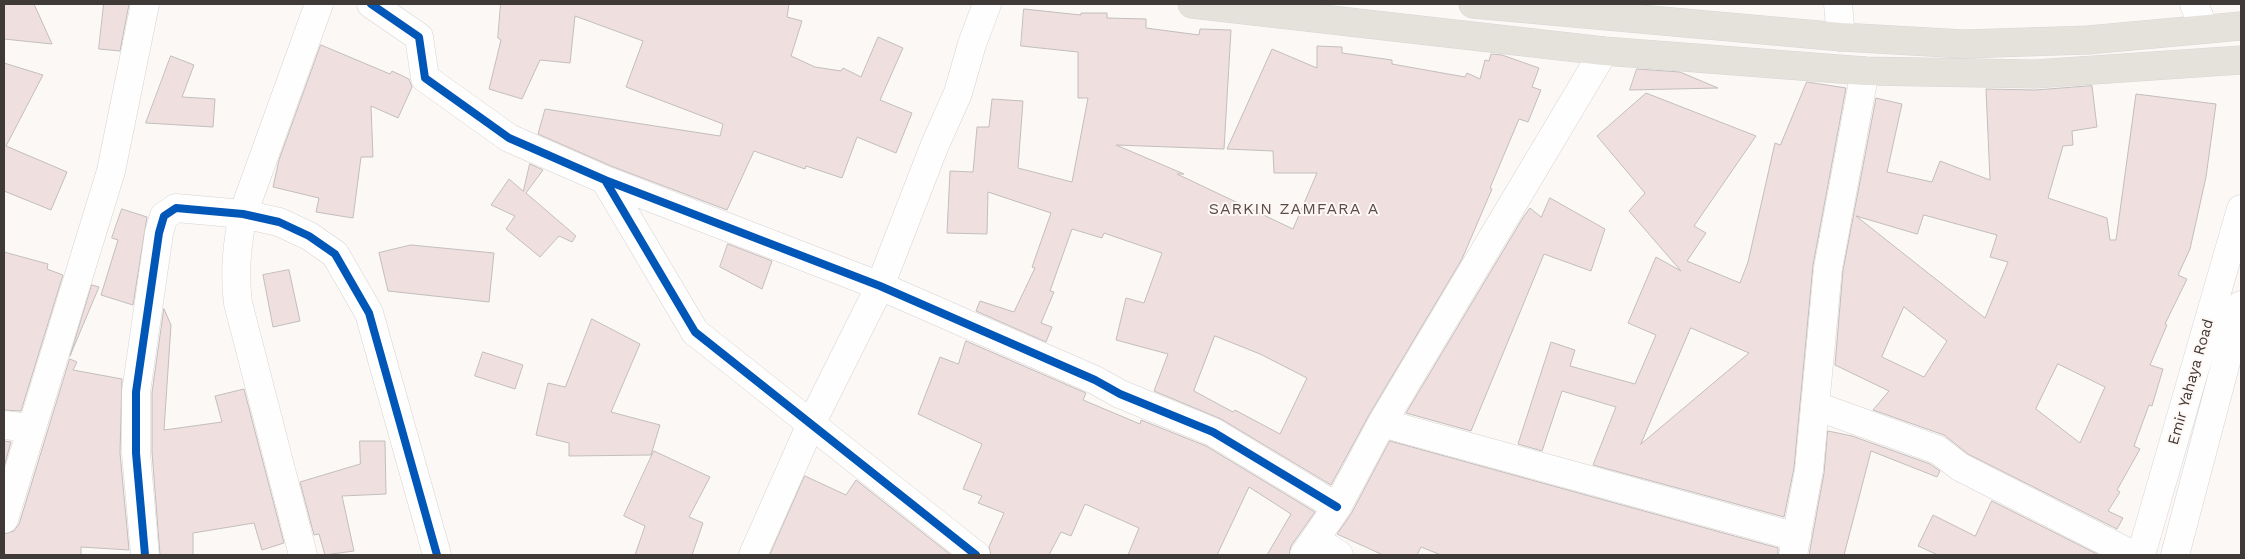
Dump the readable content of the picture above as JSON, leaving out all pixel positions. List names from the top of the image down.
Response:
{
  "streets": {
    "street": ["Emir Yahaya Road"]
  },
  "districts": ["SARKIN ZAMFARA A"]
}
